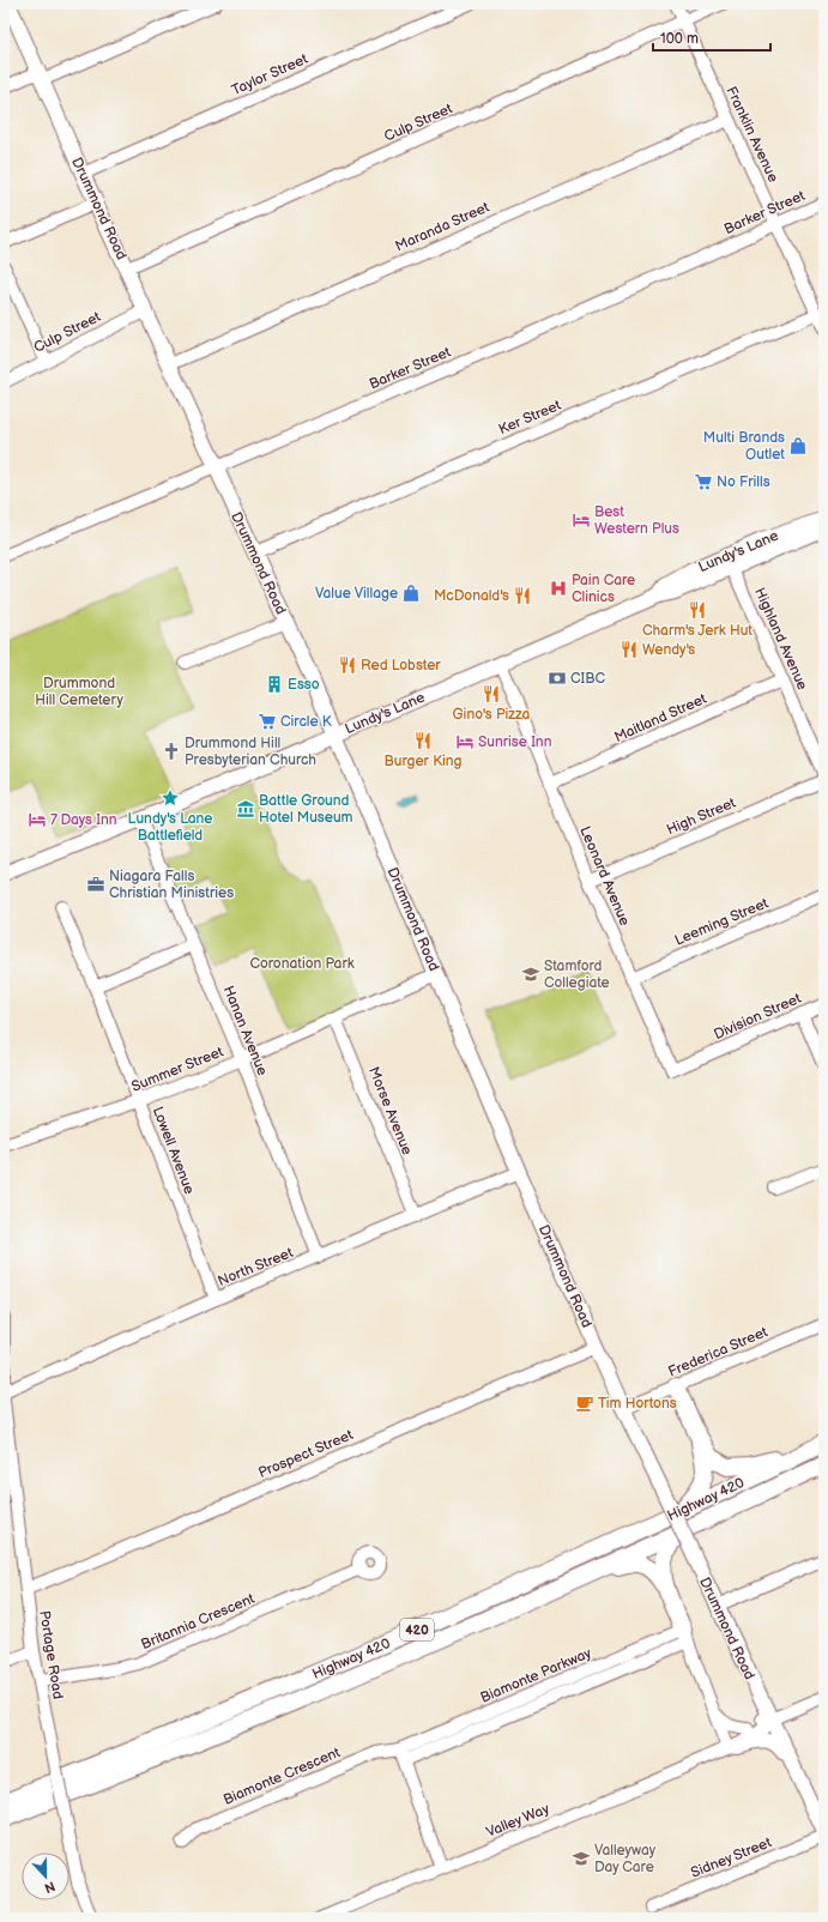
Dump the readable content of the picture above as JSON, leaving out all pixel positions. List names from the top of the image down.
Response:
{
  "streets": {
    "highway": ["Highway 420", "420"],
    "main road": ["Drummond Road", "Lundy's Lane"],
    "street": [
      "Taylor Street",
      "Culp Street",
      "Franklin Avenue",
      "Barker Street",
      "Maranda Street",
      "Ker Street",
      "Highland Avenue",
      "Maitland Street",
      "High Street",
      "Leonard Avenue",
      "Leeming Street",
      "Division Street",
      "Hanan Avenue",
      "Summer Street",
      "Morse Avenue",
      "Lowell Avenue",
      "North Street",
      "Frederica Street",
      "Prospect Street",
      "Britannia Crescent",
      "Portage Road",
      "Biamonte Parkway",
      "Biamonte Crescent",
      "Valley Way",
      "Sidney Street"
    ]
  },
  "crossings": [
    ["Taylor Street", "Drummond Road"],
    ["Culp Street", "Franklin Avenue"],
    ["Culp Street", "Drummond Road"],
    ["Franklin Avenue", "Barker Street"],
    ["Franklin Avenue", "Maranda Street"],
    ["Franklin Avenue", "Ker Street"],
    ["Drummond Road", "Barker Street"],
    ["Drummond Road", "Maranda Street"],
    ["Drummond Road", "Ker Street"],
    ["Drummond Road", "Lundy's Lane"],
    ["Drummond Road", "Summer Street"],
    ["Drummond Road", "North Street"],
    ["Drummond Road", "Frederica Street"],
    ["Drummond Road", "Prospect Street"],
    ["Drummond Road", "Valley Way"],
    ["Lundy's Lane", "Highland Avenue"],
    ["Lundy's Lane", "Leonard Avenue"],
    ["Lundy's Lane", "Hanan Avenue"],
    ["Highland Avenue", "Maitland Street"],
    ["Highland Avenue", "High Street"],
    ["Maitland Street", "Leonard Avenue"],
    ["High Street", "Leonard Avenue"],
    ["Leonard Avenue", "Leeming Street"],
    ["Leonard Avenue", "Division Street"],
    ["Hanan Avenue", "Summer Street"],
    ["Hanan Avenue", "North Street"],
    ["Summer Street", "Morse Avenue"],
    ["Summer Street", "Lowell Avenue"],
    ["Morse Avenue", "North Street"],
    ["Lowell Avenue", "North Street"],
    ["North Street", "Portage Road"],
    ["Prospect Street", "Portage Road"],
    ["Britannia Crescent", "Portage Road"],
    ["Biamonte Parkway", "Biamonte Crescent"]
  ],
  "parks": ["Drummond Hill Cemetery", "Coronation Park"],
  "places": {
    "shop": ["Multi Brands Outlet", "Value Village"],
    "supermarket": ["No Frills", "Circle K"],
    "hotel": ["Best Western Plus", "Sunrise Inn", "7 Days Inn"],
    "hospital": ["Pain Care Clinics"],
    "restaurant": [
      "McDonald's",
      "Charm's Jerk Hut",
      "Wendy's",
      "Red Lobster",
      "Gino's Pizza",
      "Burger King"
    ],
    "bank": ["CIBC"],
    "building": ["Esso"],
    "church": ["Drummond Hill Presbyterian Church"],
    "place": ["Lundy's Lane Battlefield"],
    "museum": ["Battle Ground Hotel Museum"],
    "office": ["Niagara Falls Christian Ministries"],
    "school or university": ["Stamford Collegiate", "Valleyway Day Care"],
    "cafe": ["Tim Hortons"]
  },
  "scale_bar": "100 m",
  "north": "bottom"
}
